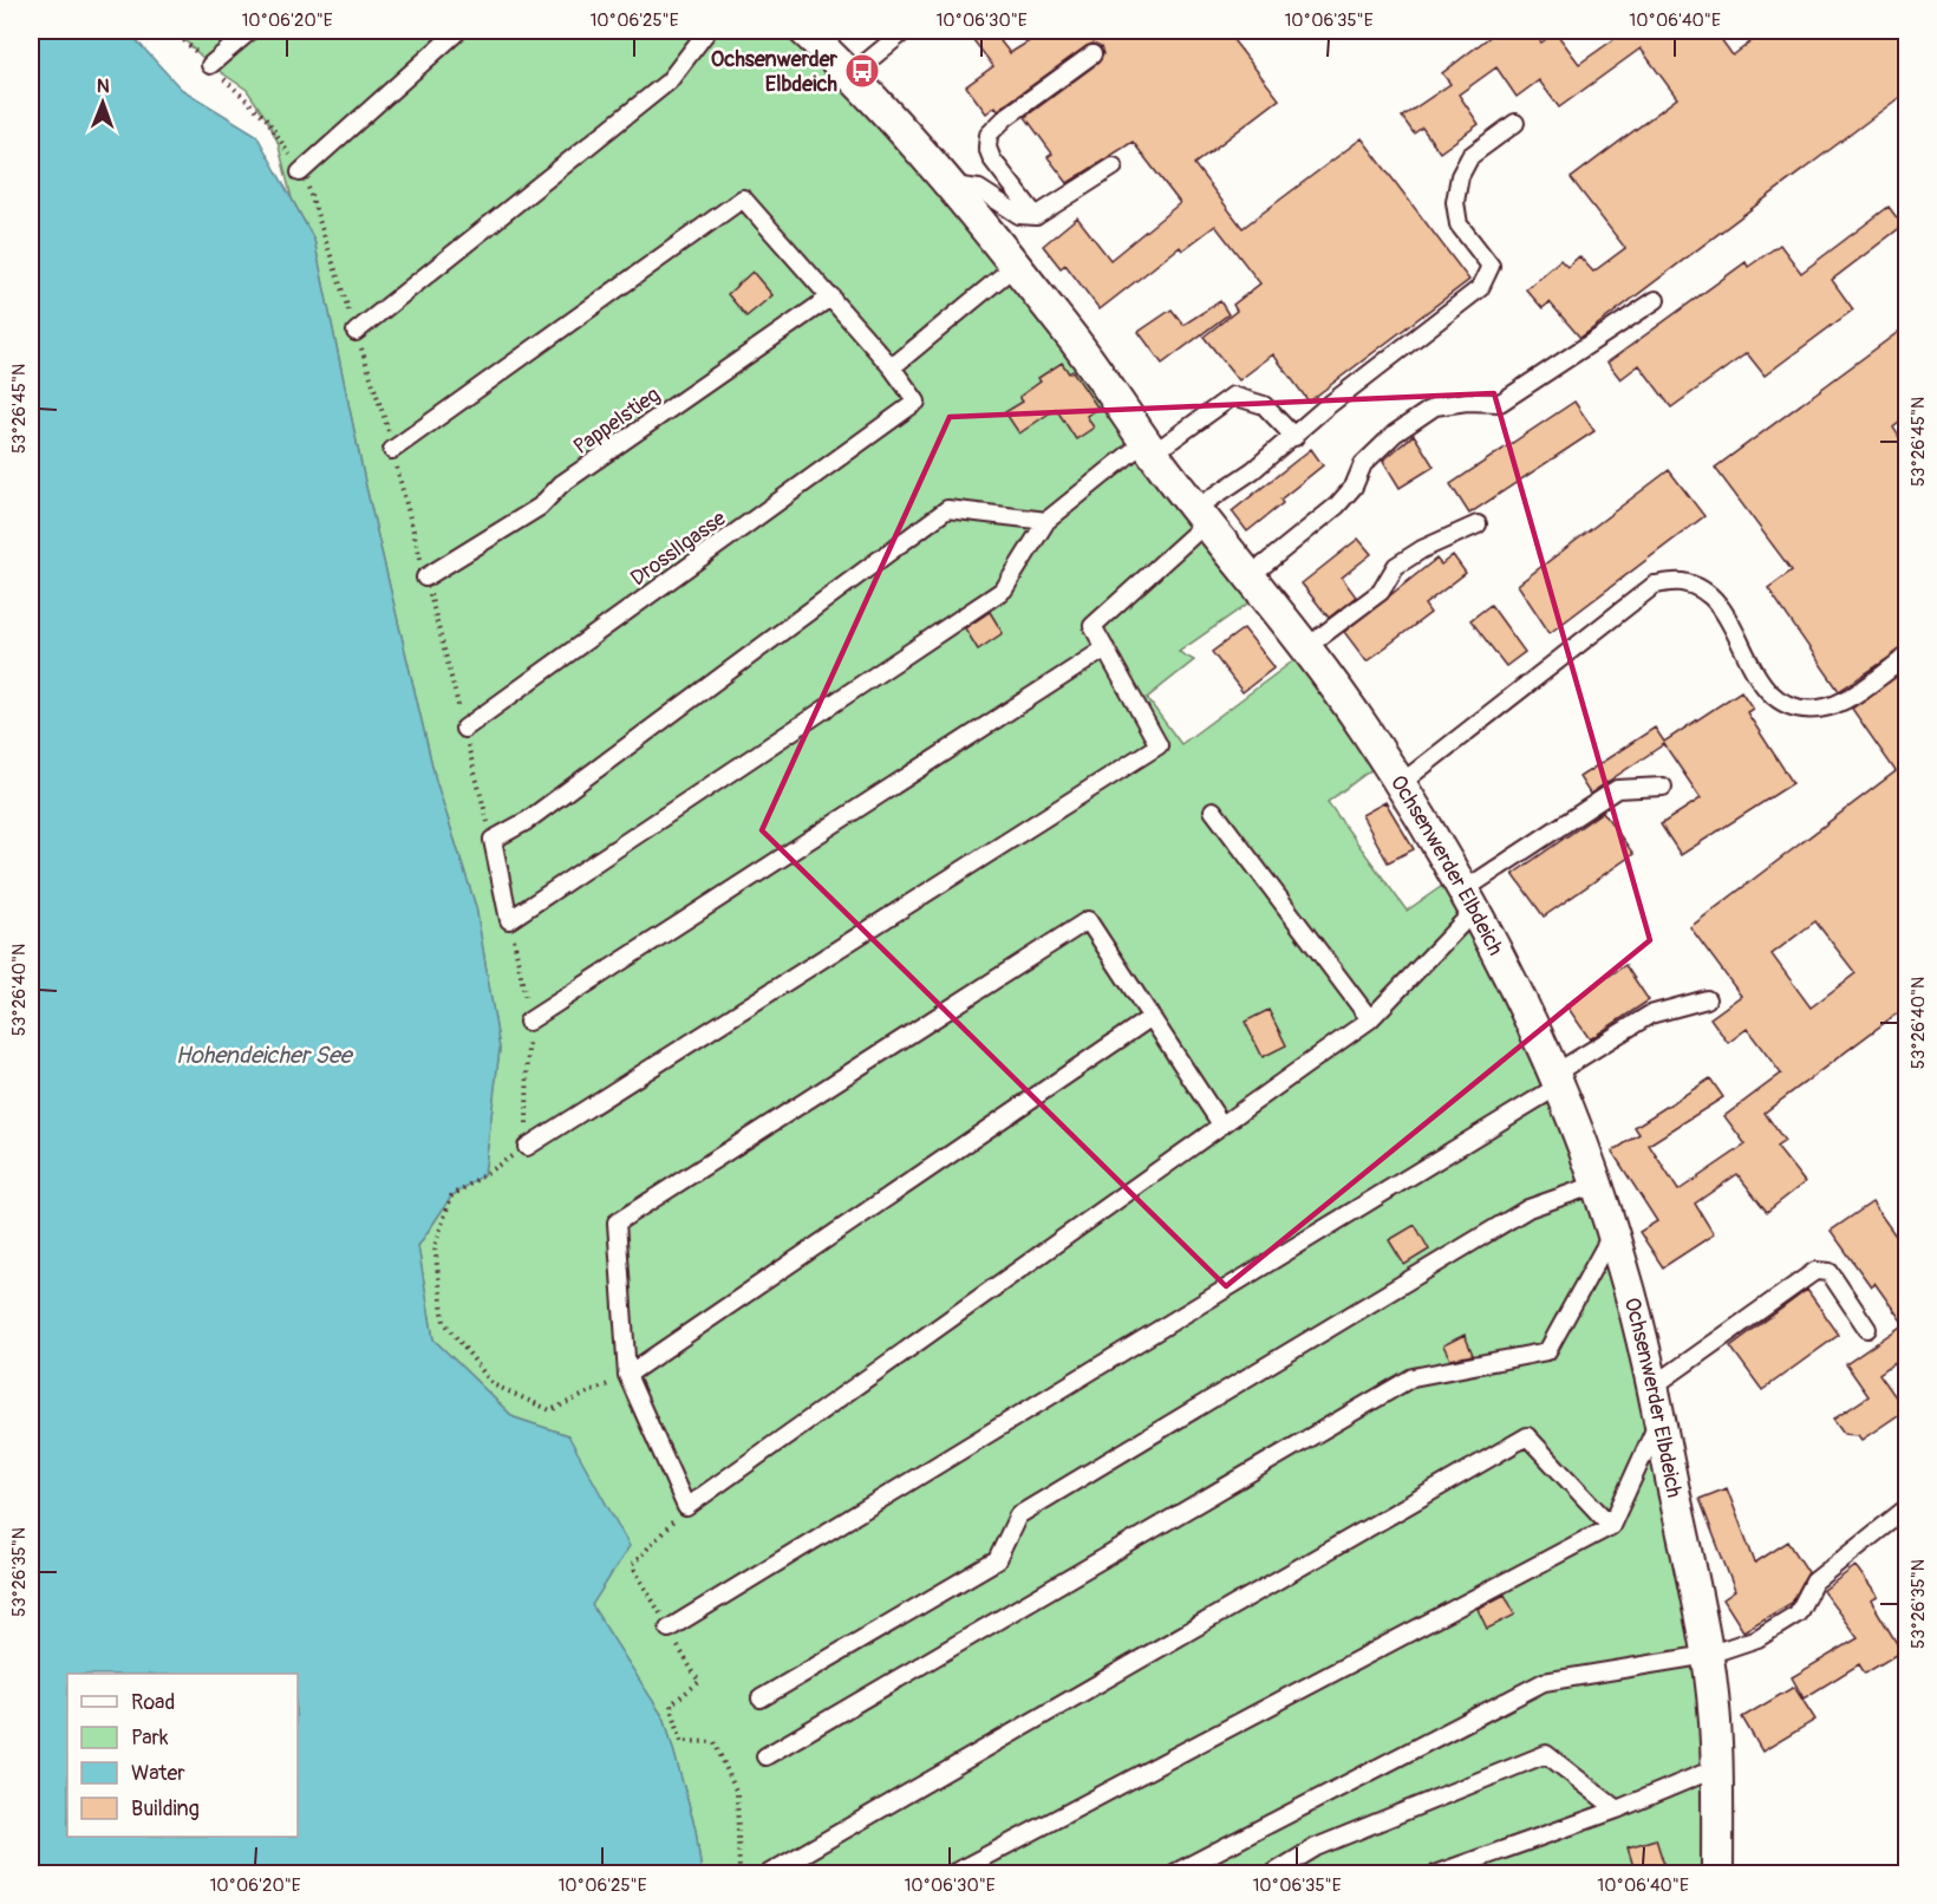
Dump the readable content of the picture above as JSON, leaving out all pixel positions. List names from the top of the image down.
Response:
{
  "streets": {
    "street": ["Ochsenwerder Elbdeich"],
    "lane": ["Pappelstieg", "Drossllgasse"]
  },
  "water": ["Hohendeicher See"],
  "places": {
    "bus stop": ["Ochsenwerder Elbdeich"]
  },
  "legend": [
    "Road",
    "Park",
    "Water",
    "Building"
  ],
  "north": "top",
  "coordinates": [
    "10°06'20\"E",
    "10°06'25\"E",
    "10°06'30\"E",
    "10°06'35\"E",
    "10°06'40\"E",
    "53°26'45\"N",
    "53°26'40\"N",
    "53°26'35\"N"
  ]
}
